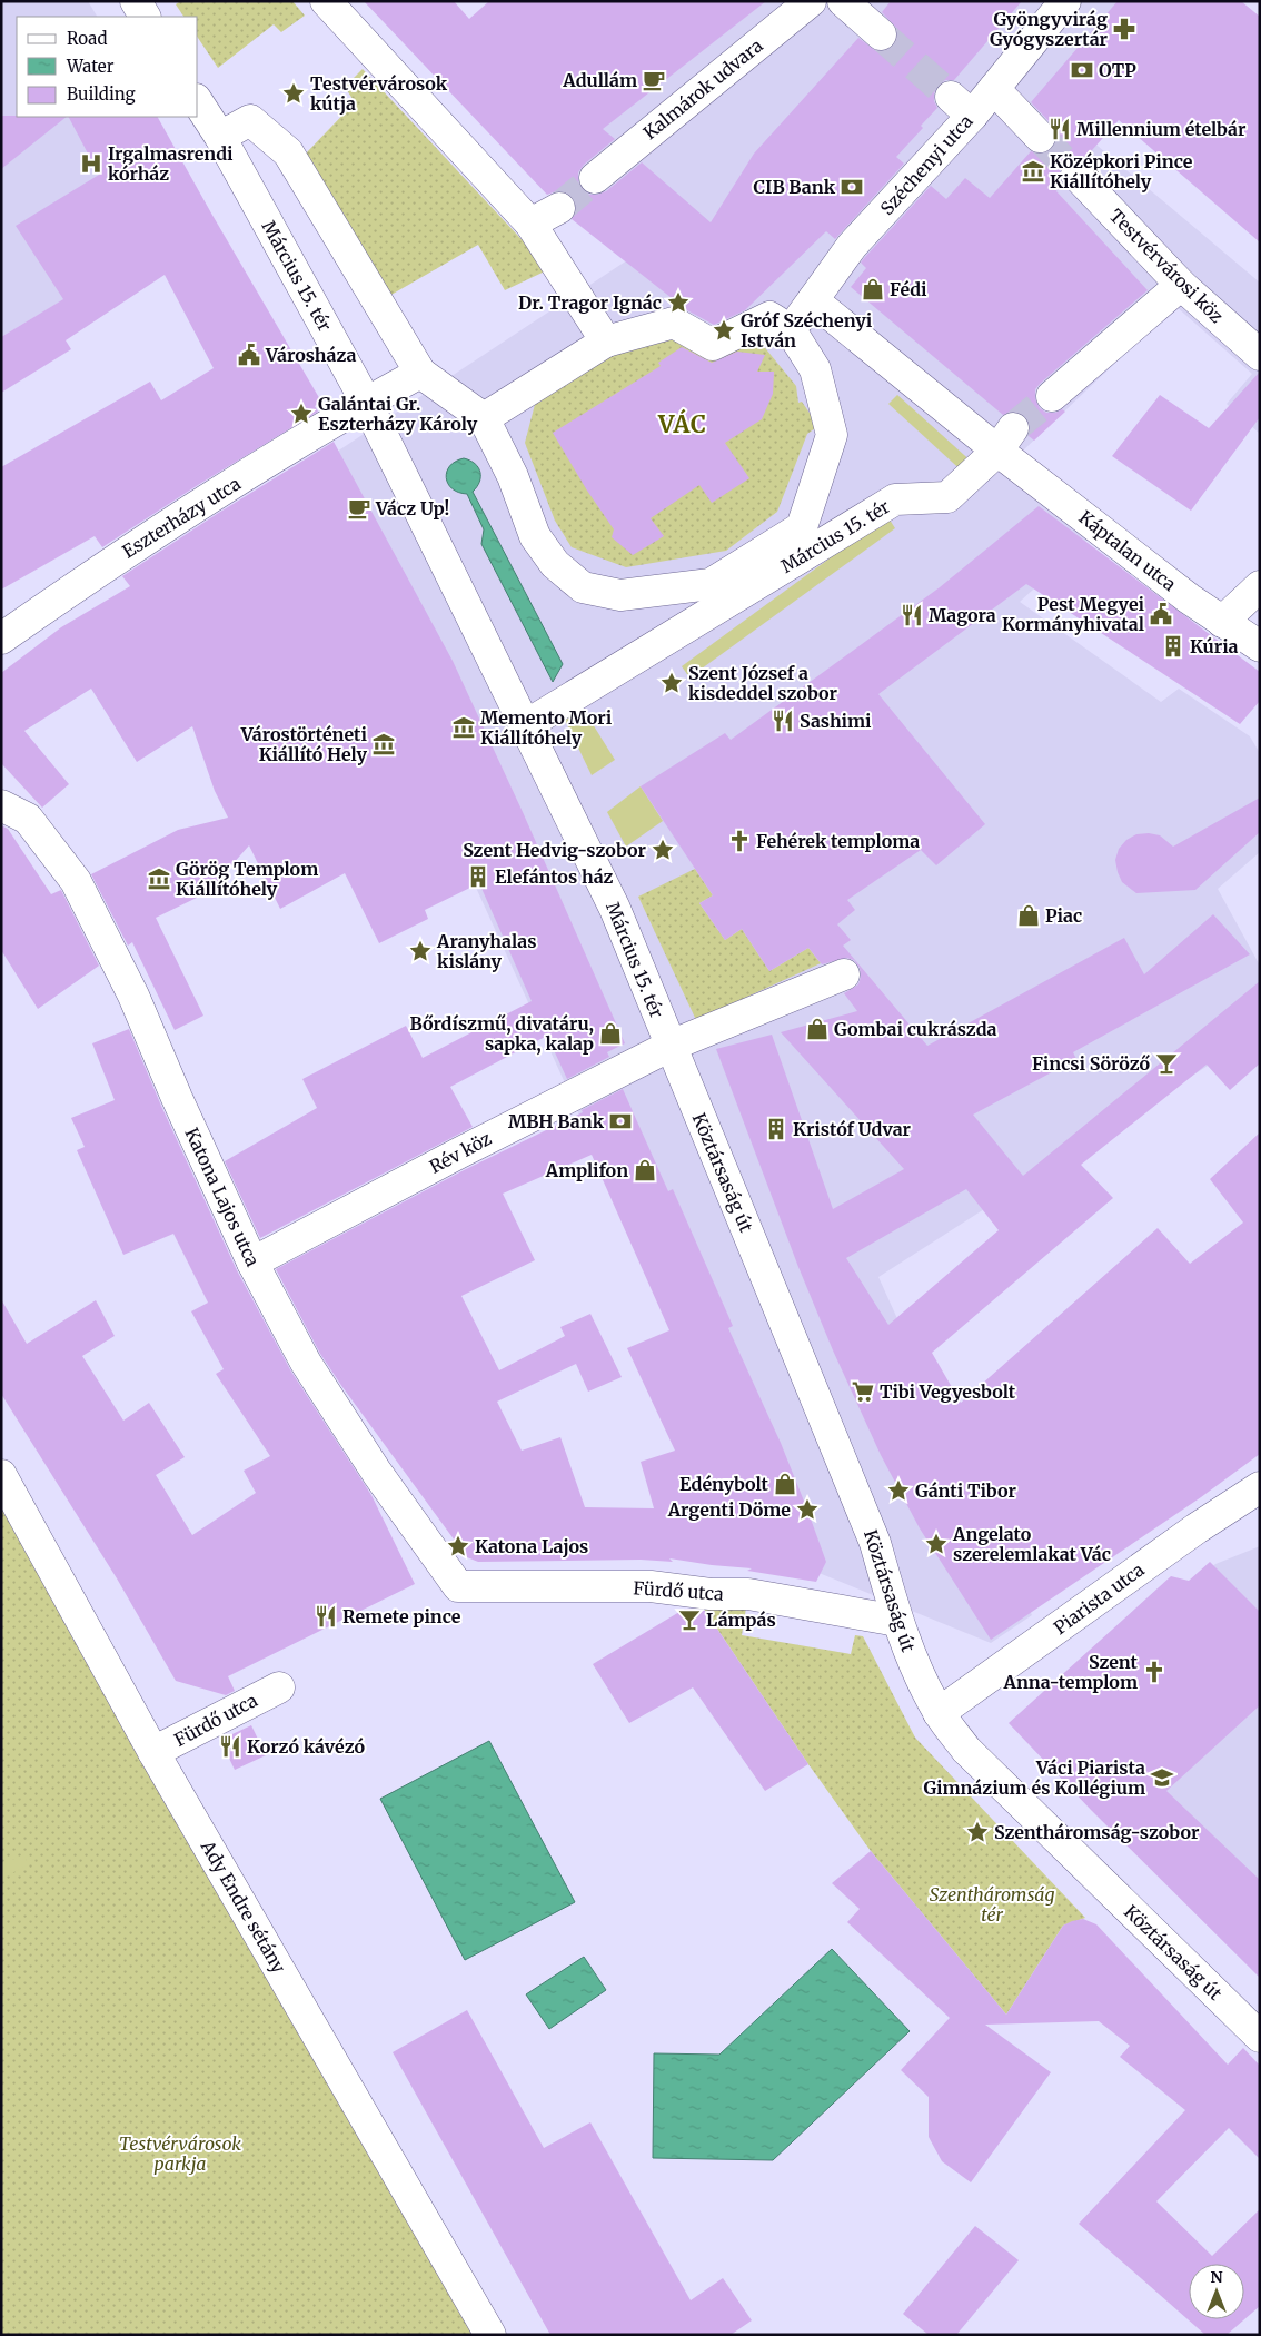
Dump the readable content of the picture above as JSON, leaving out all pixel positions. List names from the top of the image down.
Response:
{
  "streets": {
    "street": [
      "Kalmárok udvara",
      "Széchenyi utca",
      "Testvérvárosi köz",
      "Március 15. tér",
      "Eszterházy utca",
      "Káptalan utca",
      "Rév köz",
      "Köztársaság út",
      "Katona Lajos utca",
      "Fürdő utca",
      "Piarista utca",
      "Ady Endre sétány"
    ]
  },
  "crossings": [
    ["Március 15. tér", "Eszterházy utca"],
    ["Március 15. tér", "Káptalan utca"],
    ["Március 15. tér", "Rév köz"],
    ["Március 15. tér", "Köztársaság út"],
    ["Rév köz", "Köztársaság út"],
    ["Rév köz", "Katona Lajos utca"],
    ["Köztársaság út", "Fürdő utca"],
    ["Köztársaság út", "Piarista utca"],
    ["Katona Lajos utca", "Fürdő utca"],
    ["Fürdő utca", "Ady Endre sétány"]
  ],
  "districts": ["VÁC"],
  "parks": ["Szentháromság tér", "Testvérvárosok parkja"],
  "places": {
    "pharmacy": ["Gyöngyvirág Gyógyszertár"],
    "bank": ["OTP", "CIB Bank", "MBH Bank"],
    "cafe": ["Adullám", "Vácz Up!"],
    "place": [
      "Testvérvárosok kútja",
      "Dr. Tragor Ignác",
      "Gróf Széchenyi István",
      "Galántai Gr. Eszterházy Károly",
      "Szent József a kisdeddel szobor",
      "Szent Hedvig-szobor",
      "Aranyhalas kislány",
      "Gánti Tibor",
      "Argenti Döme",
      "Angelato szerelemlakat Vác",
      "Katona Lajos",
      "Szentháromság-szobor"
    ],
    "restaurant": [
      "Millennium ételbár",
      "Magora",
      "Sashimi",
      "Remete pince",
      "Korzó kávézó"
    ],
    "hospital": ["Irgalmasrendi kórház"],
    "museum": [
      "Középkori Pince Kiállítóhely",
      "Memento Mori Kiállítóhely",
      "Várostörténeti Kiállító Hely",
      "Görög Templom Kiállítóhely"
    ],
    "shop": [
      "Fédi",
      "Piac",
      "Gombai cukrászda",
      "Bőrdíszmű, divatáru, sapka, kalap",
      "Amplifon",
      "Edénybolt"
    ],
    "public building": ["Városháza", "Pest Megyei Kormányhivatal"],
    "building": ["Kúria", "Elefántos ház", "Kristóf Udvar"],
    "church": ["Fehérek temploma", "Szent Anna-templom"],
    "bar": ["Fincsi Söröző", "Lámpás"],
    "supermarket": ["Tibi Vegyesbolt"],
    "school or university": ["Váci Piarista Gimnázium és Kollégium"]
  },
  "legend": ["Road", "Water", "Building"],
  "north": "top"
}
